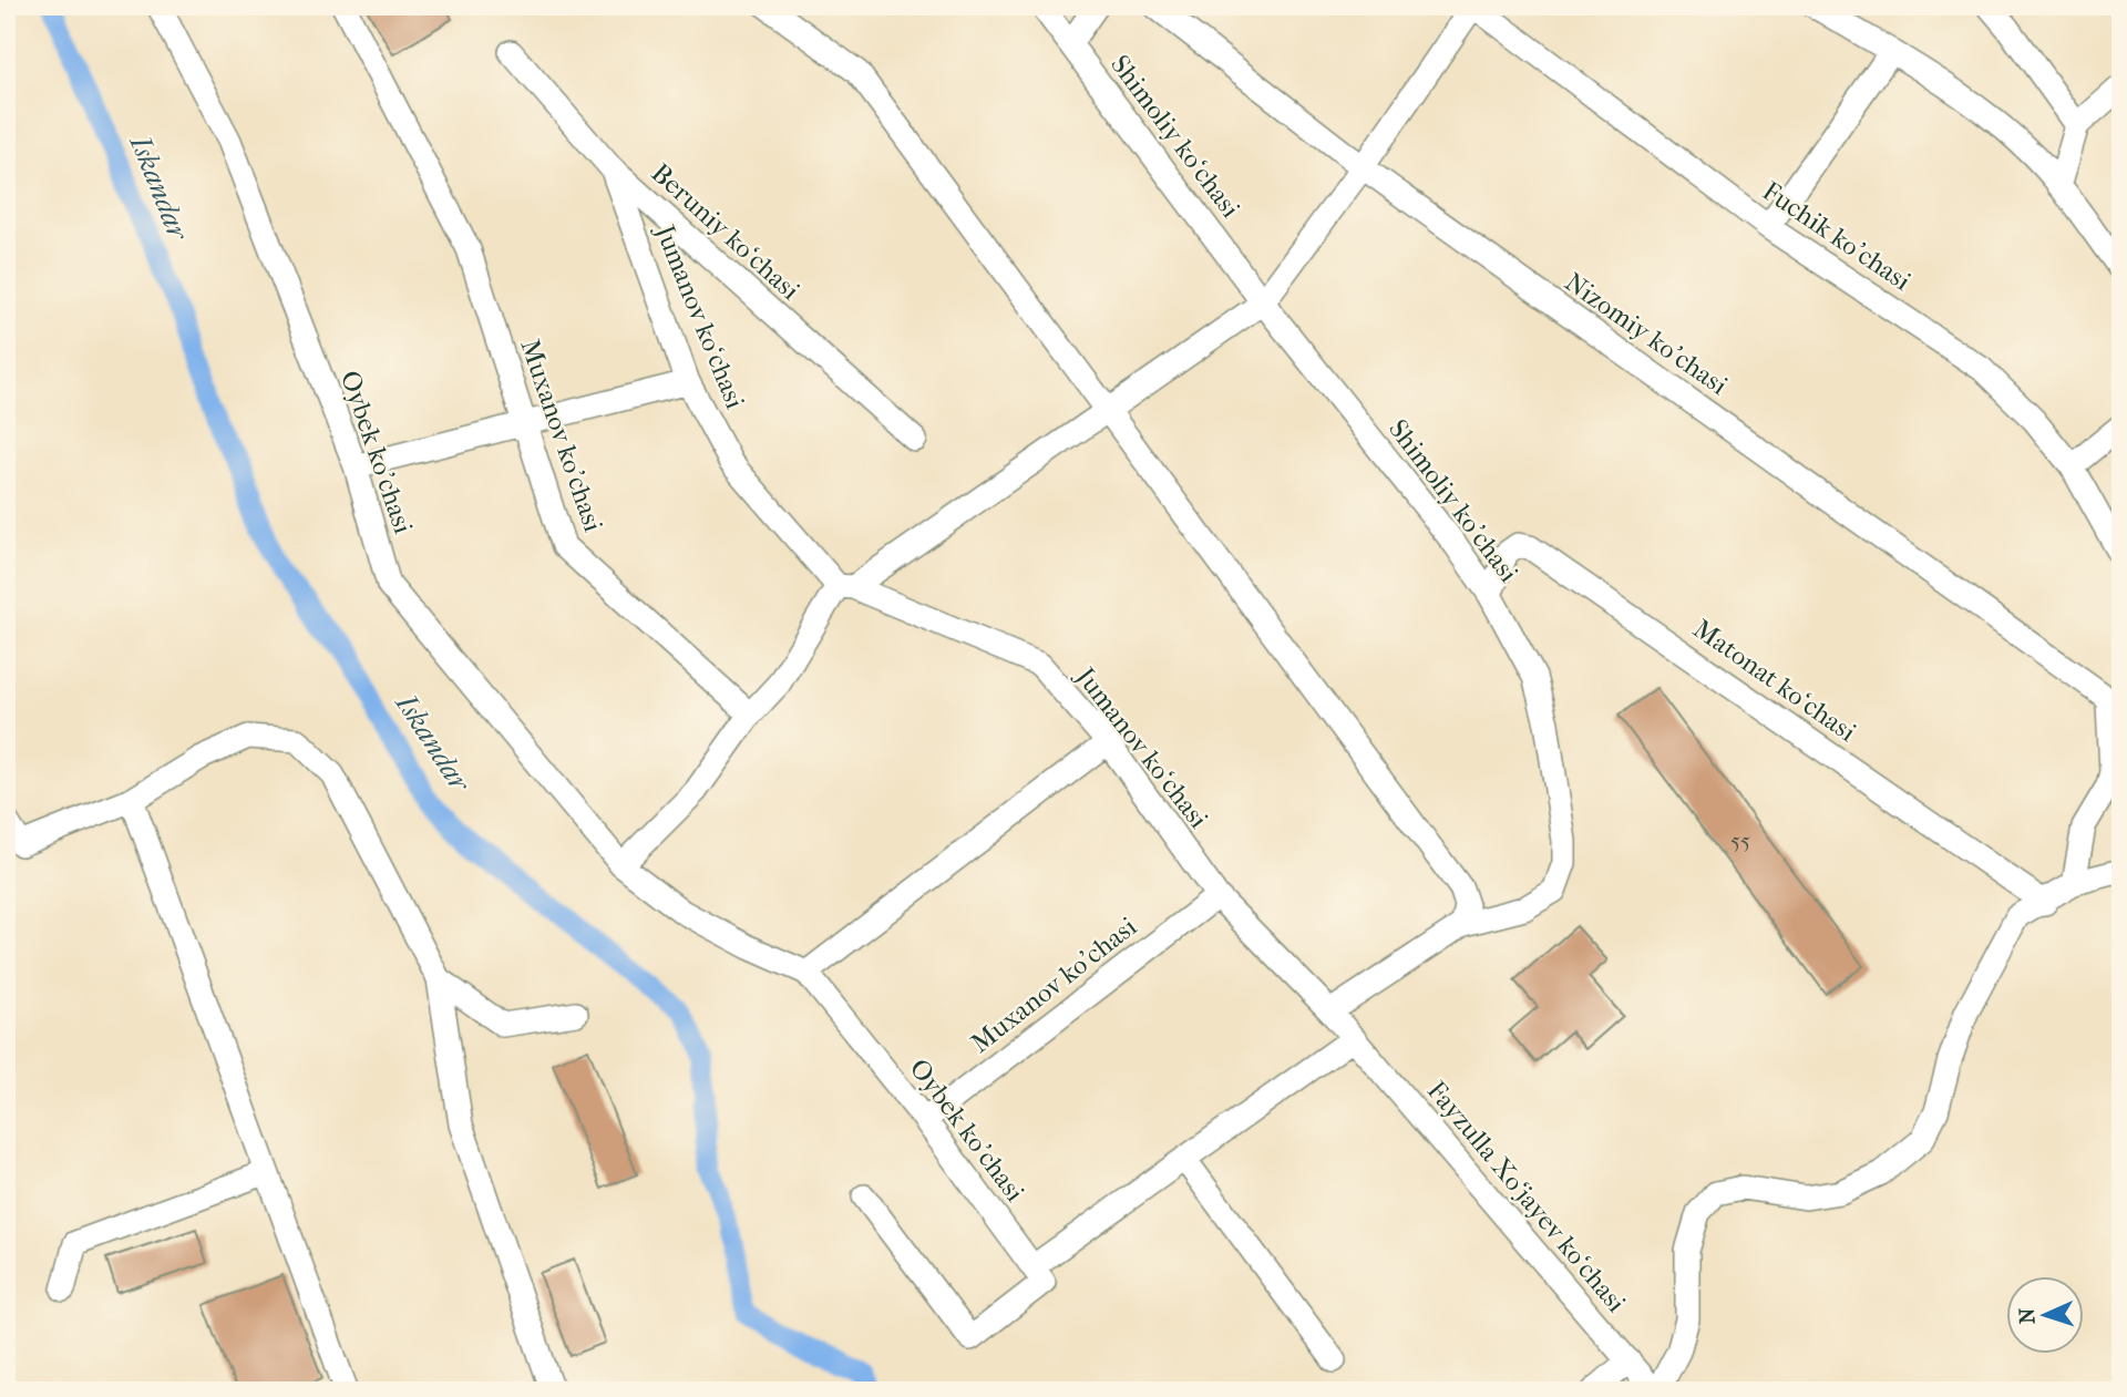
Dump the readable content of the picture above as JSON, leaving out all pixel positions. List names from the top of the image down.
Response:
{
  "streets": {
    "street": [
      "Shimoliy ko‘chasi",
      "Beruniy ko‘chasi",
      "Fuchik ko'chasi",
      "Jumanov ko‘chasi",
      "Nizomiy ko'chasi",
      "Muxanov ko'chasi",
      "Oybek ko'chasi",
      "Shimoliy ko'chasi",
      "Matonat ko‘chasi",
      "Fayzulla Xo‘jayev ko‘chasi"
    ]
  },
  "crossings": [
    ["Shimoliy ko‘chasi", "Shimoliy ko'chasi"],
    ["Beruniy ko‘chasi", "Jumanov ko‘chasi"],
    ["Jumanov ko‘chasi", "Muxanov ko'chasi"],
    ["Jumanov ko‘chasi", "Shimoliy ko'chasi"],
    ["Jumanov ko‘chasi", "Fayzulla Xo‘jayev ko‘chasi"],
    ["Muxanov ko'chasi", "Oybek ko'chasi"],
    ["Shimoliy ko'chasi", "Matonat ko‘chasi"]
  ],
  "water": ["Iskandar"],
  "house_numbers": ["55"],
  "north": "left"
}
